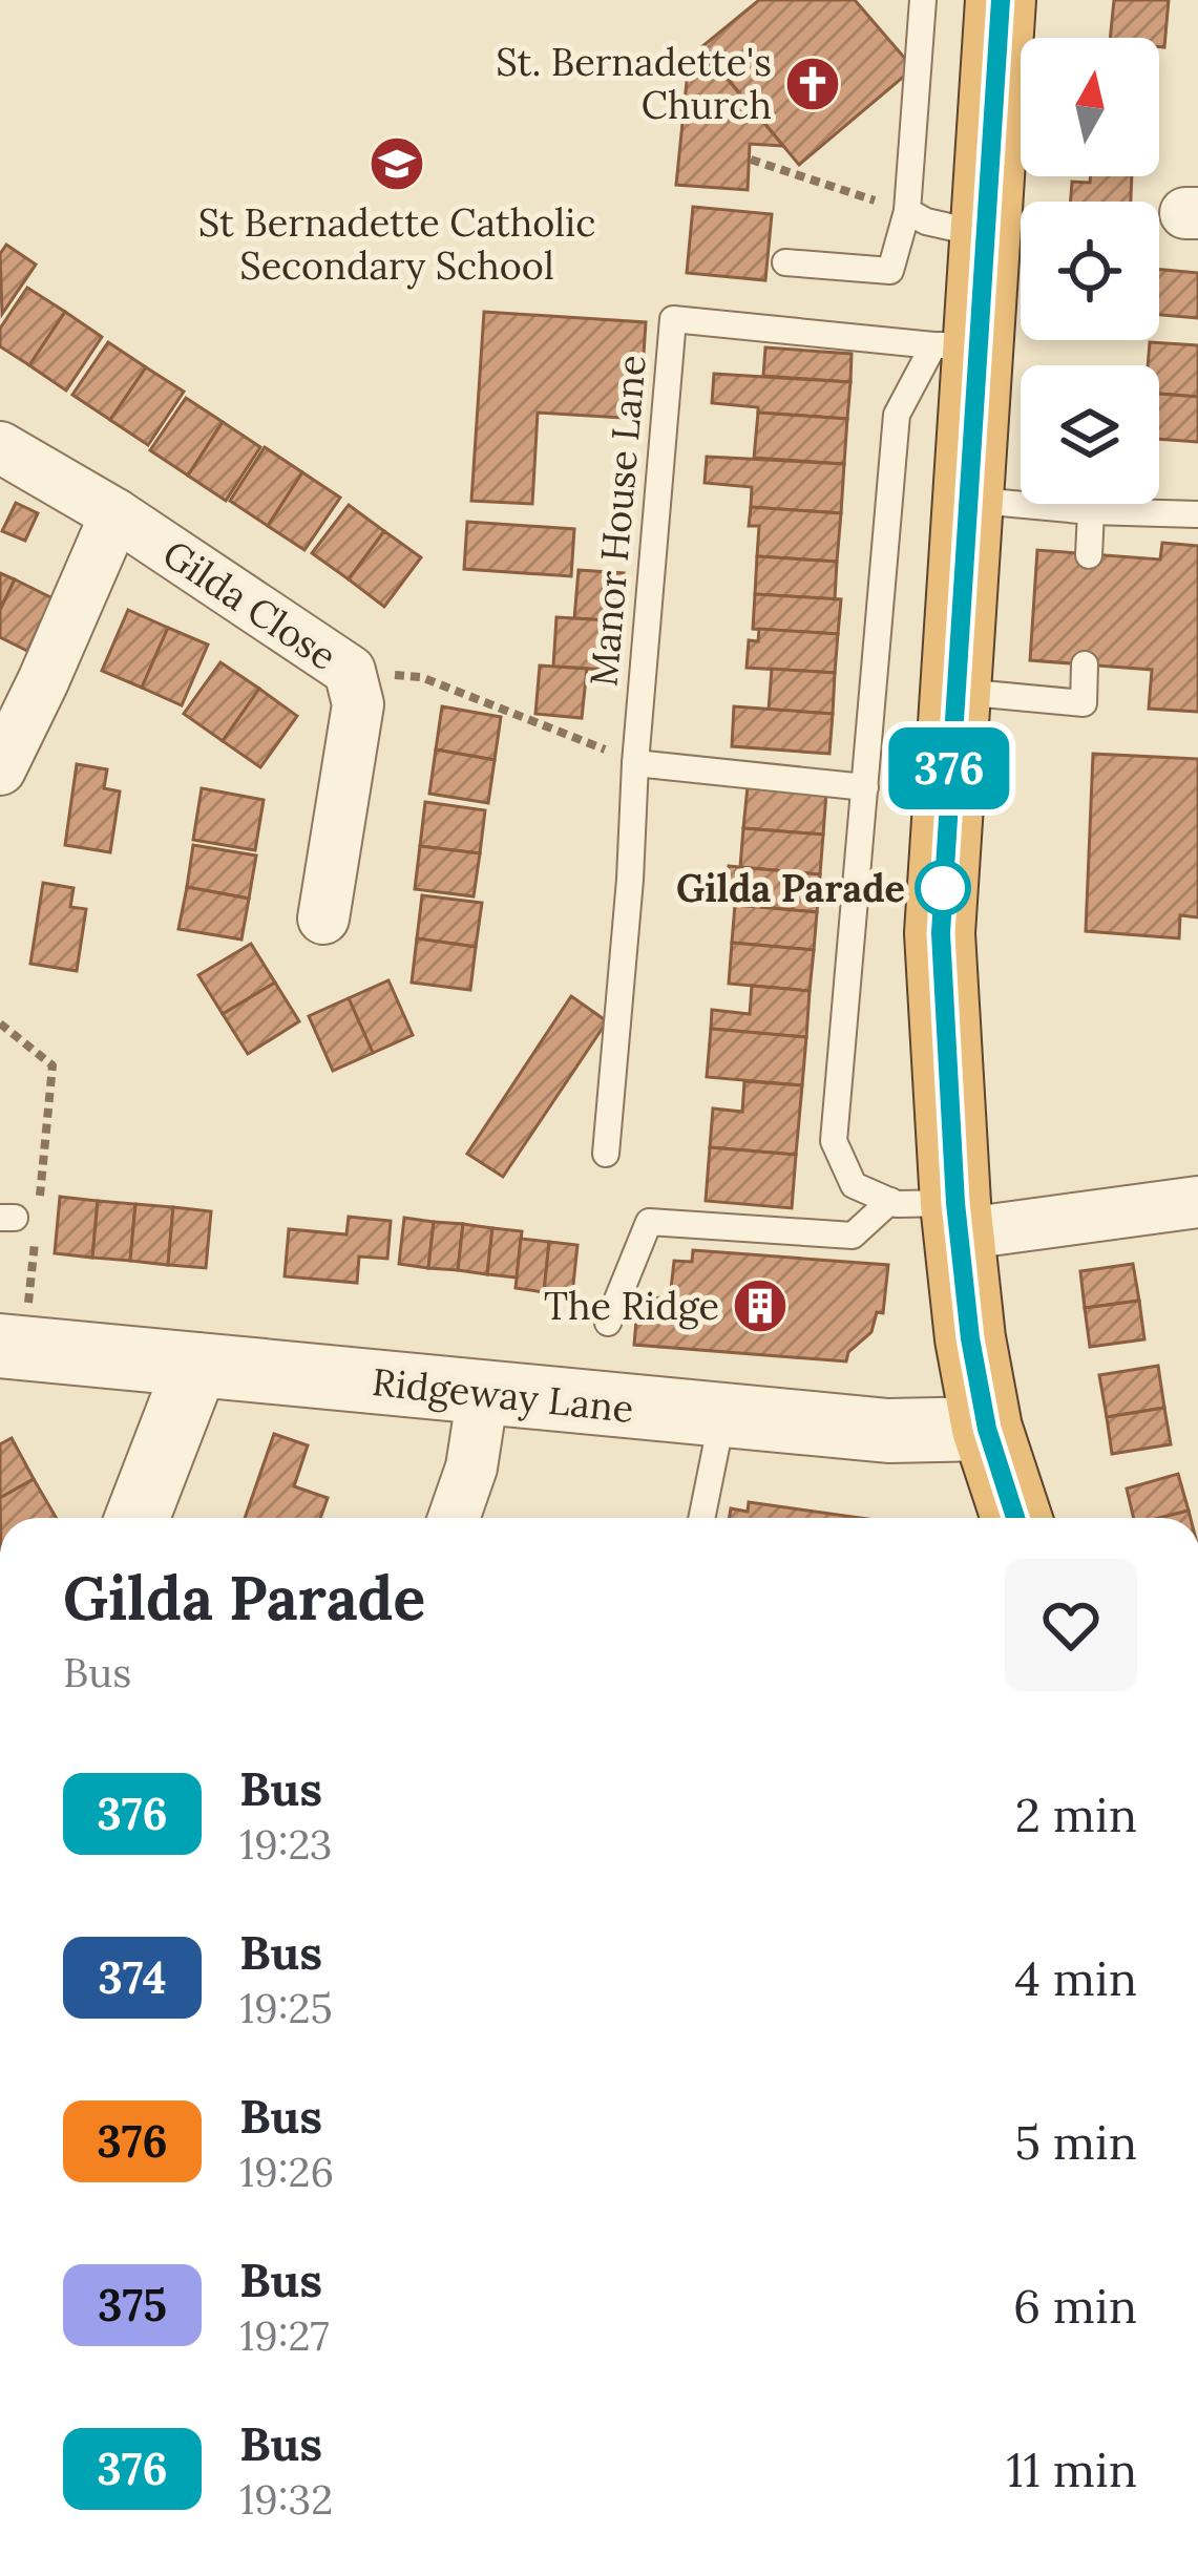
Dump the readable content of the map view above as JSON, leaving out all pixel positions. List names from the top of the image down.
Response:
{
  "streets": {
    "street": ["Gilda Close", "Ridgeway Lane"],
    "lane": ["Manor House Lane"]
  },
  "crossings": [
    ["Manor House Lane", "Gilda Close"]
  ],
  "places": {
    "church": ["St. Bernadette's Church"],
    "school or university": ["St Bernadette Catholic Secondary School"],
    "other": ["Gilda Parade"],
    "building": ["The Ridge"]
  },
  "lines": ["bus line 376"],
  "north": "top",
  "page": {
    "on_map": "376",
    "heading": ["Gilda Parade", "Bus"],
    "list": [
      {
        "mark": "376",
        "name": "Bus",
        "note": "19:23",
        "value": "2 min"
      },
      {
        "mark": "374",
        "name": "Bus",
        "note": "19:25",
        "value": "4 min"
      },
      {
        "mark": "376",
        "name": "Bus",
        "note": "19:26",
        "value": "5 min"
      },
      {
        "mark": "375",
        "name": "Bus",
        "note": "19:27",
        "value": "6 min"
      },
      {
        "mark": "376",
        "name": "Bus",
        "note": "19:32",
        "value": "11 min"
      }
    ]
  }
}
